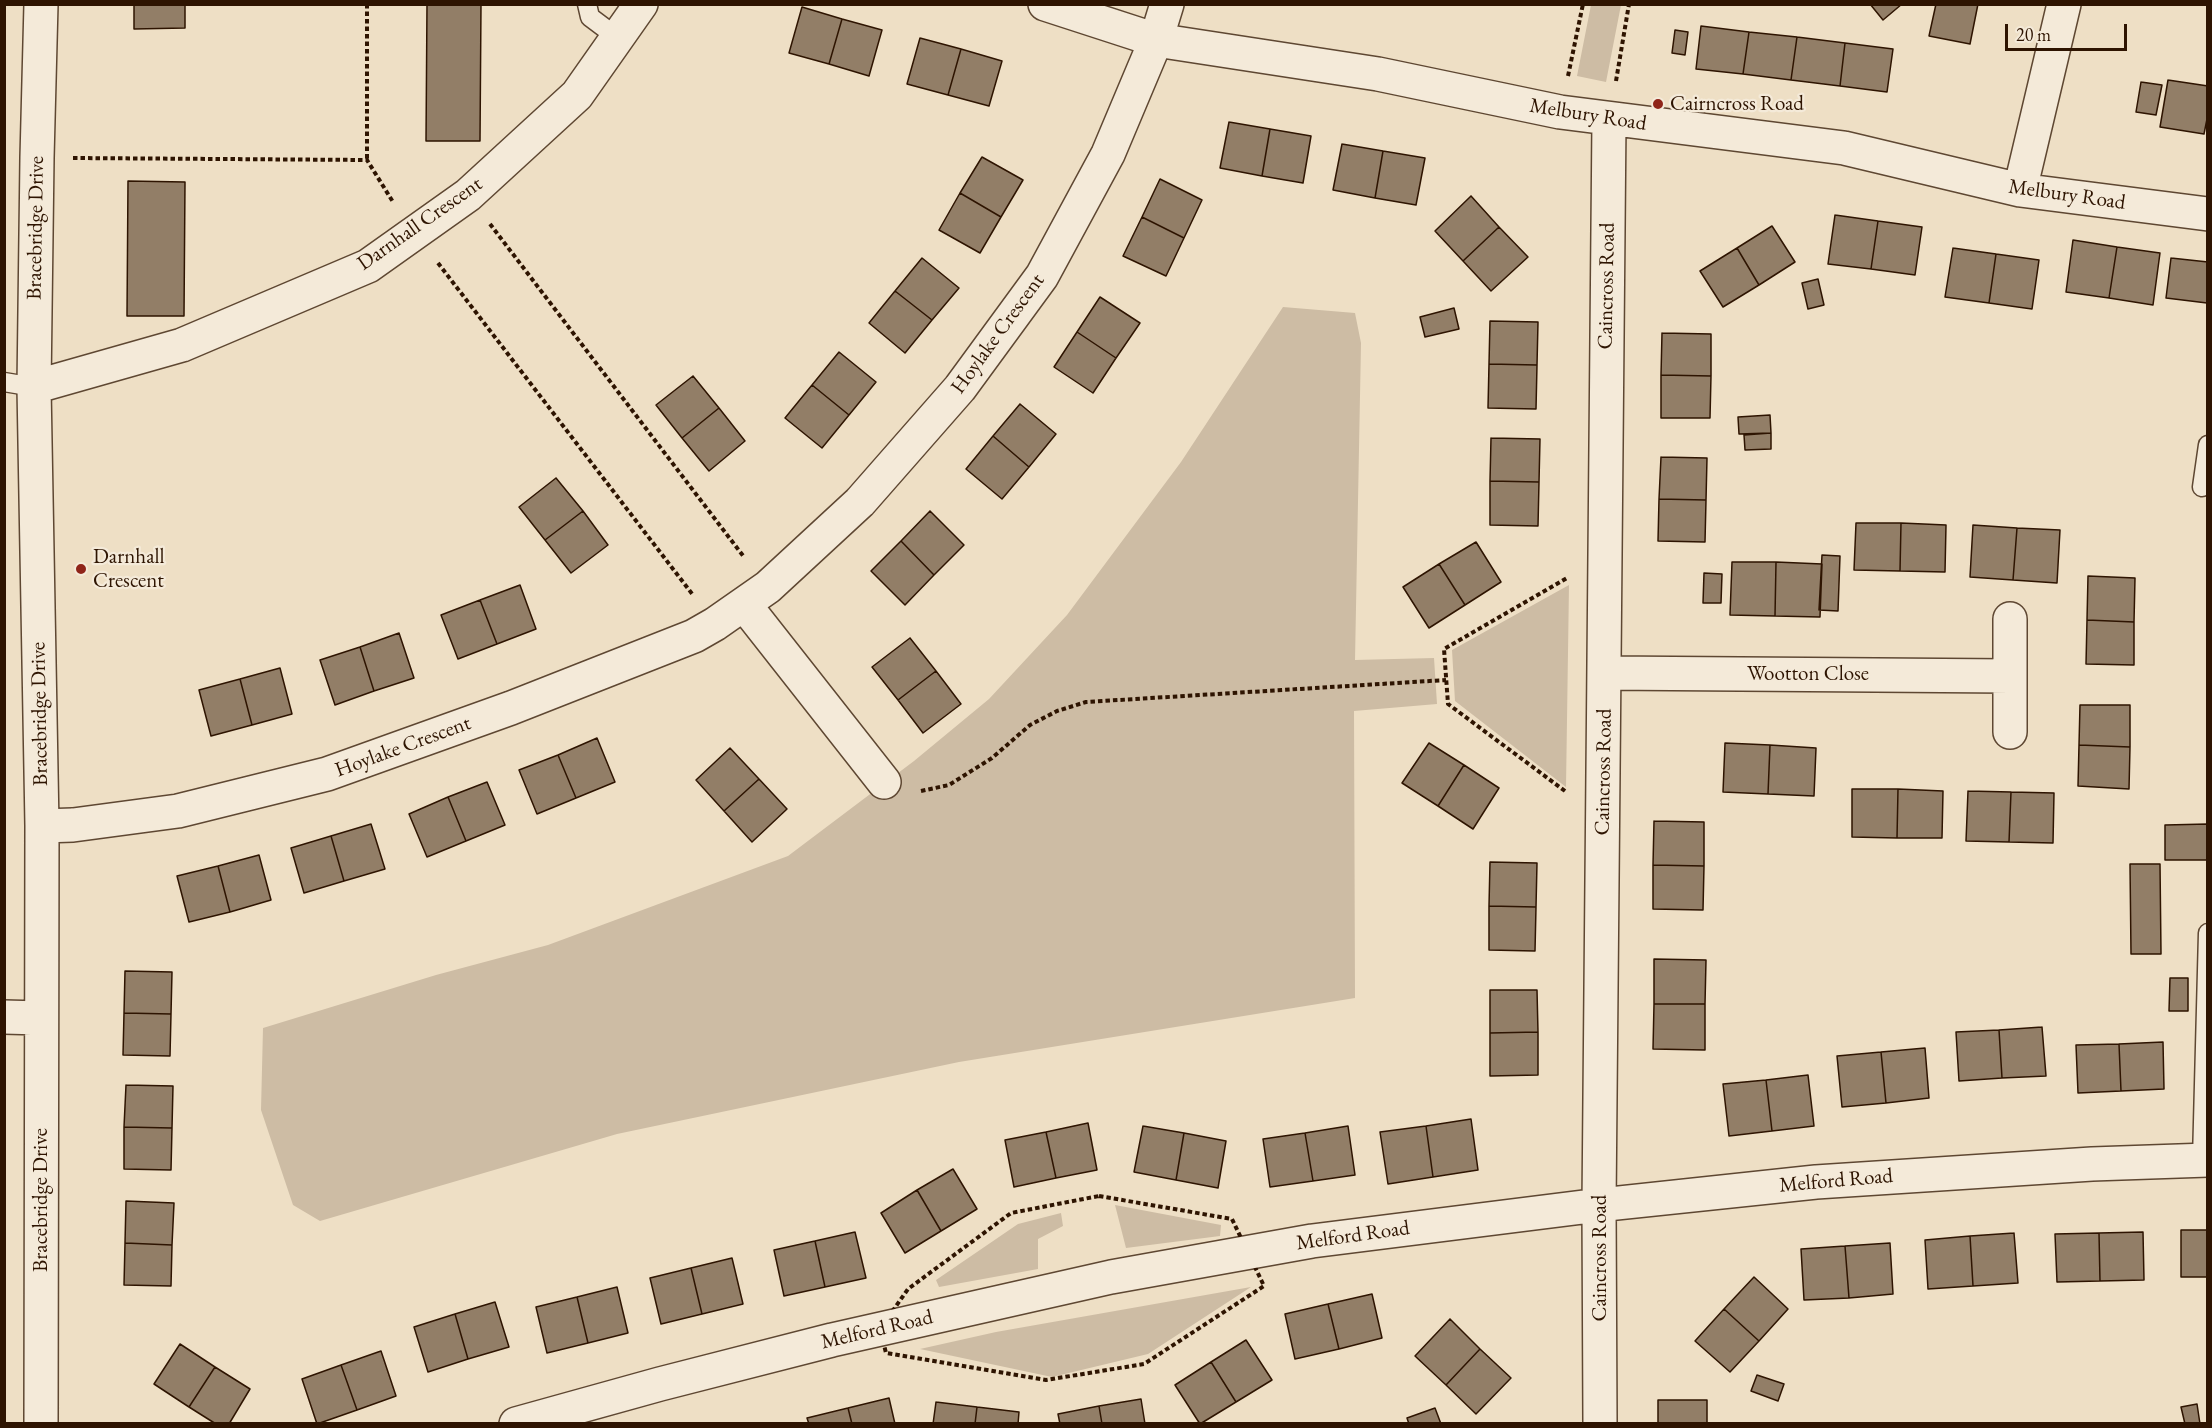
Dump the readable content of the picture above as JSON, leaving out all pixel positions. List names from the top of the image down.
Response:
{
  "streets": {
    "street": [
      "Melbury Road",
      "Darnhall Crescent",
      "Bracebridge Drive",
      "Caincross Road",
      "Hoylake Crescent",
      "Wootton Close",
      "Melford Road"
    ]
  },
  "crossings": [
    ["Melbury Road", "Caincross Road"],
    ["Melbury Road", "Hoylake Crescent"],
    ["Darnhall Crescent", "Bracebridge Drive"],
    ["Bracebridge Drive", "Hoylake Crescent"],
    ["Caincross Road", "Wootton Close"],
    ["Caincross Road", "Melford Road"]
  ],
  "places": ["Cairncross Road", "Darnhall Crescent"],
  "scale_bar": "20 m"
}
